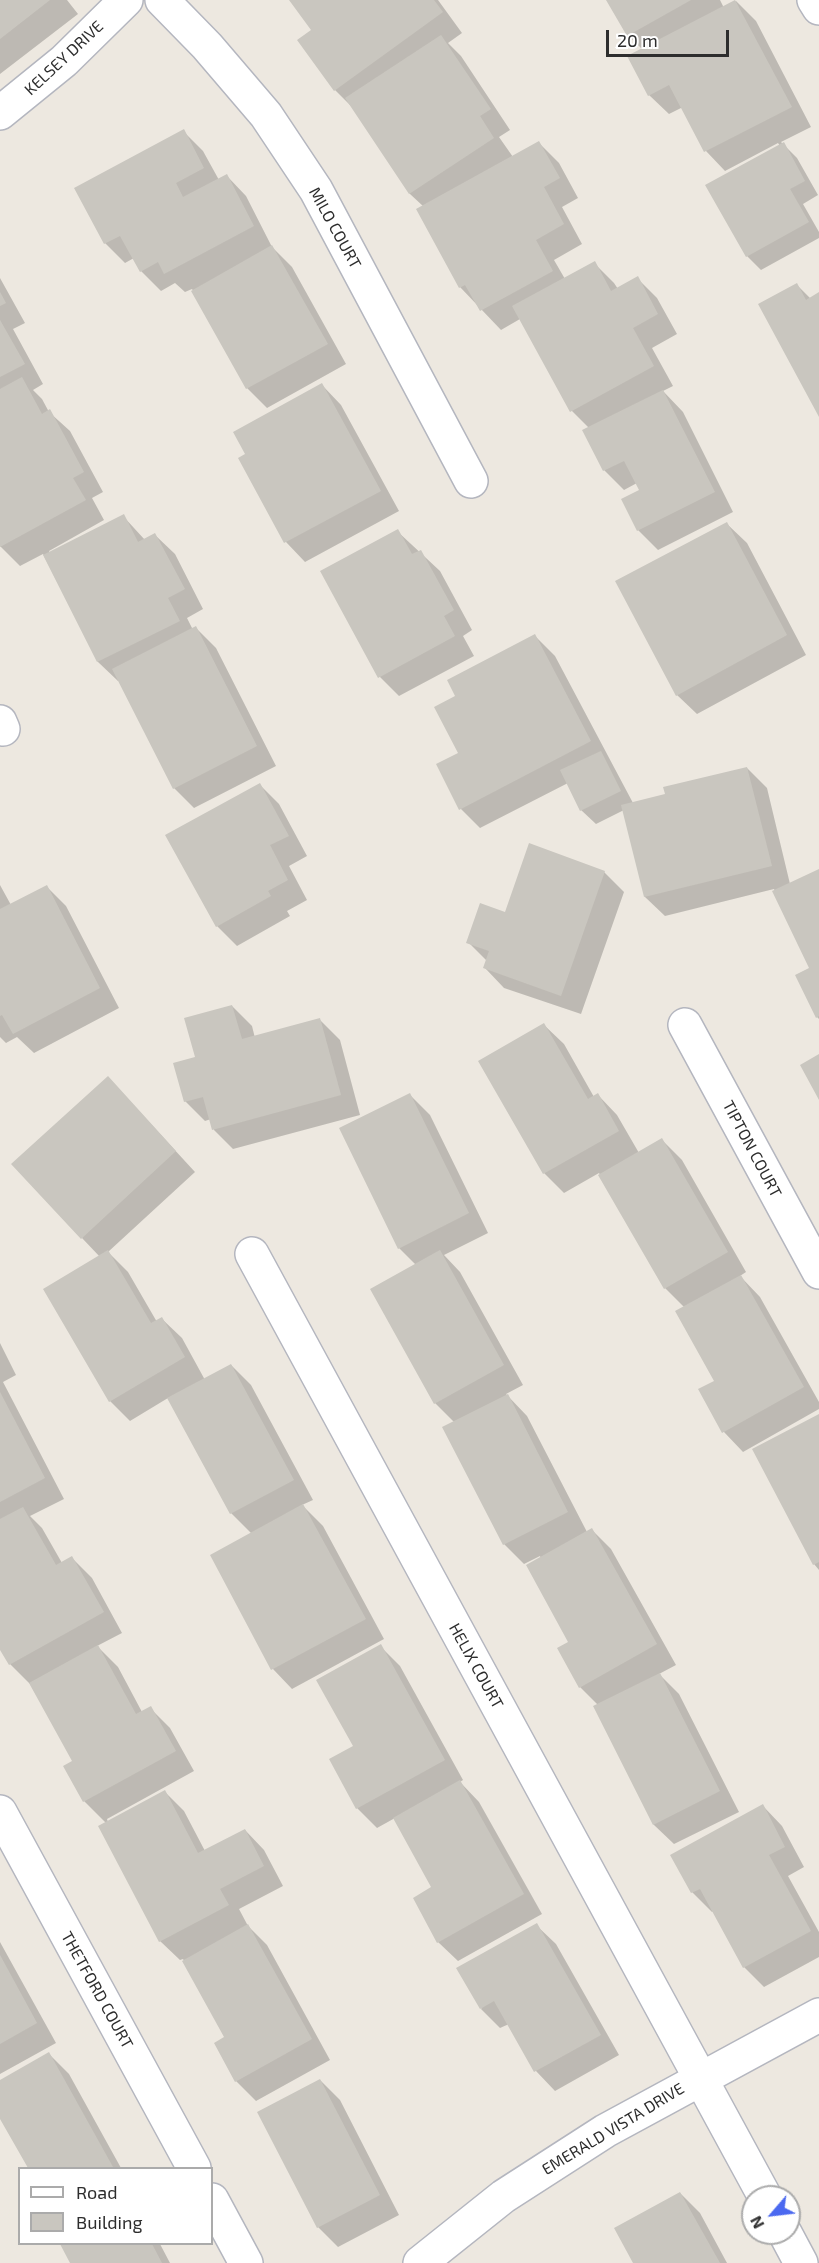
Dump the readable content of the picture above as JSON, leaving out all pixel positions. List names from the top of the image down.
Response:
{
  "streets": {
    "street": [
      "KELSEY DRIVE",
      "MILO COURT",
      "TIPTON COURT",
      "HELIX COURT",
      "THETFORD COURT",
      "EMERALD VISTA DRIVE"
    ]
  },
  "crossings": [
    ["HELIX COURT", "EMERALD VISTA DRIVE"]
  ],
  "legend": ["Road", "Building"],
  "scale_bar": "20 m",
  "north": "bottom left"
}
